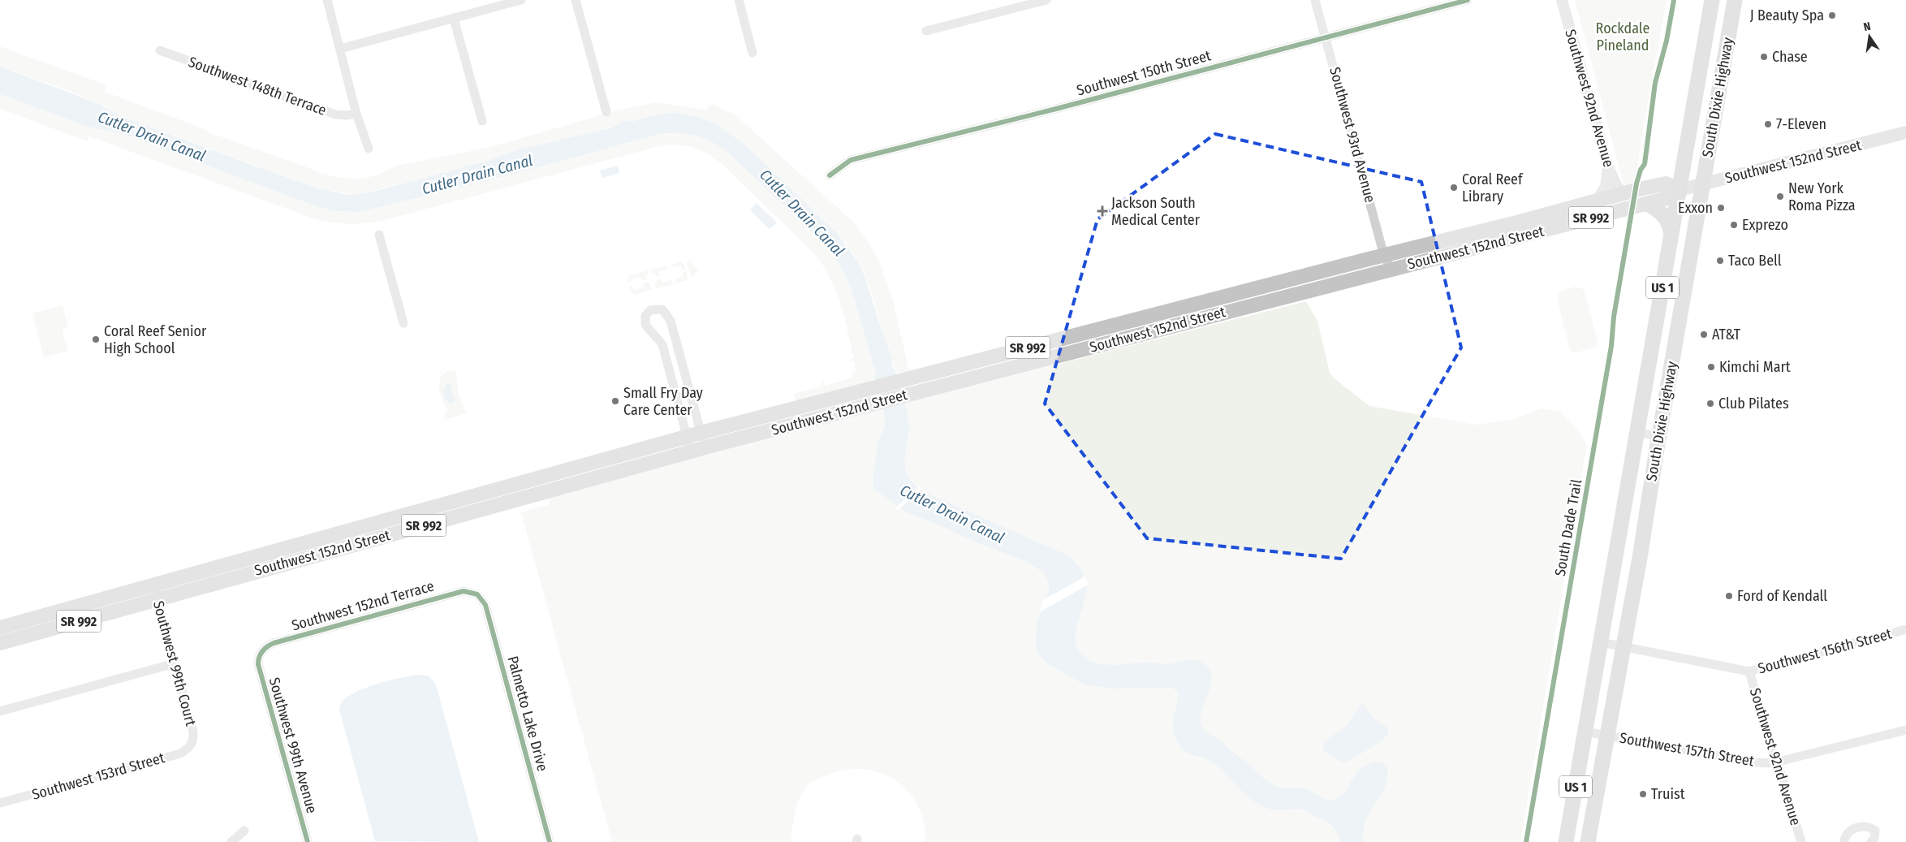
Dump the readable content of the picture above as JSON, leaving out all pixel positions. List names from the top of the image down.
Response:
{
  "streets": {
    "highway": ["South Dixie Highway", "US 1"],
    "main road": ["Southwest 152nd Street", "SR 992"],
    "street": [
      "Southwest 150th Street",
      "Southwest 148th Terrace",
      "Southwest 92nd Avenue",
      "Southwest 93rd Avenue",
      "Southwest 152nd Terrace",
      "Southwest 156th Street",
      "Southwest 99th Court",
      "Palmetto Lake Drive",
      "Southwest 99th Avenue",
      "Southwest 157th Street",
      "Southwest 153rd Street"
    ],
    "cycle path": ["South Dade Trail"]
  },
  "crossings": [
    ["Southwest 150th Street", "Southwest 93rd Avenue"],
    ["South Dixie Highway", "Southwest 152nd Street"],
    ["South Dixie Highway", "Southwest 156th Street"],
    ["South Dixie Highway", "Southwest 157th Street"],
    ["Southwest 92nd Avenue", "Southwest 152nd Street"],
    ["Southwest 92nd Avenue", "Southwest 156th Street"],
    ["Southwest 92nd Avenue", "Southwest 157th Street"],
    ["Southwest 93rd Avenue", "Southwest 152nd Street"],
    ["Southwest 152nd Street", "Southwest 99th Court"],
    ["Southwest 152nd Terrace", "Palmetto Lake Drive"],
    ["Southwest 152nd Terrace", "Southwest 99th Avenue"],
    ["Southwest 99th Court", "Southwest 153rd Street"]
  ],
  "water": ["Cutler Drain Canal"],
  "parks": ["Rockdale Pineland"],
  "places": {
    "other": [
      "J Beauty Spa",
      "Chase",
      "7-Eleven",
      "Coral Reef Library",
      "New York Roma Pizza",
      "Exxon",
      "Exprezo",
      "Taco Bell",
      "AT&T",
      "Coral Reef Senior High School",
      "Kimchi Mart",
      "Small Fry Day Care Center",
      "Club Pilates",
      "Ford of Kendall",
      "Truist"
    ],
    "health": ["Jackson South Medical Center"]
  },
  "north": "top"
}
